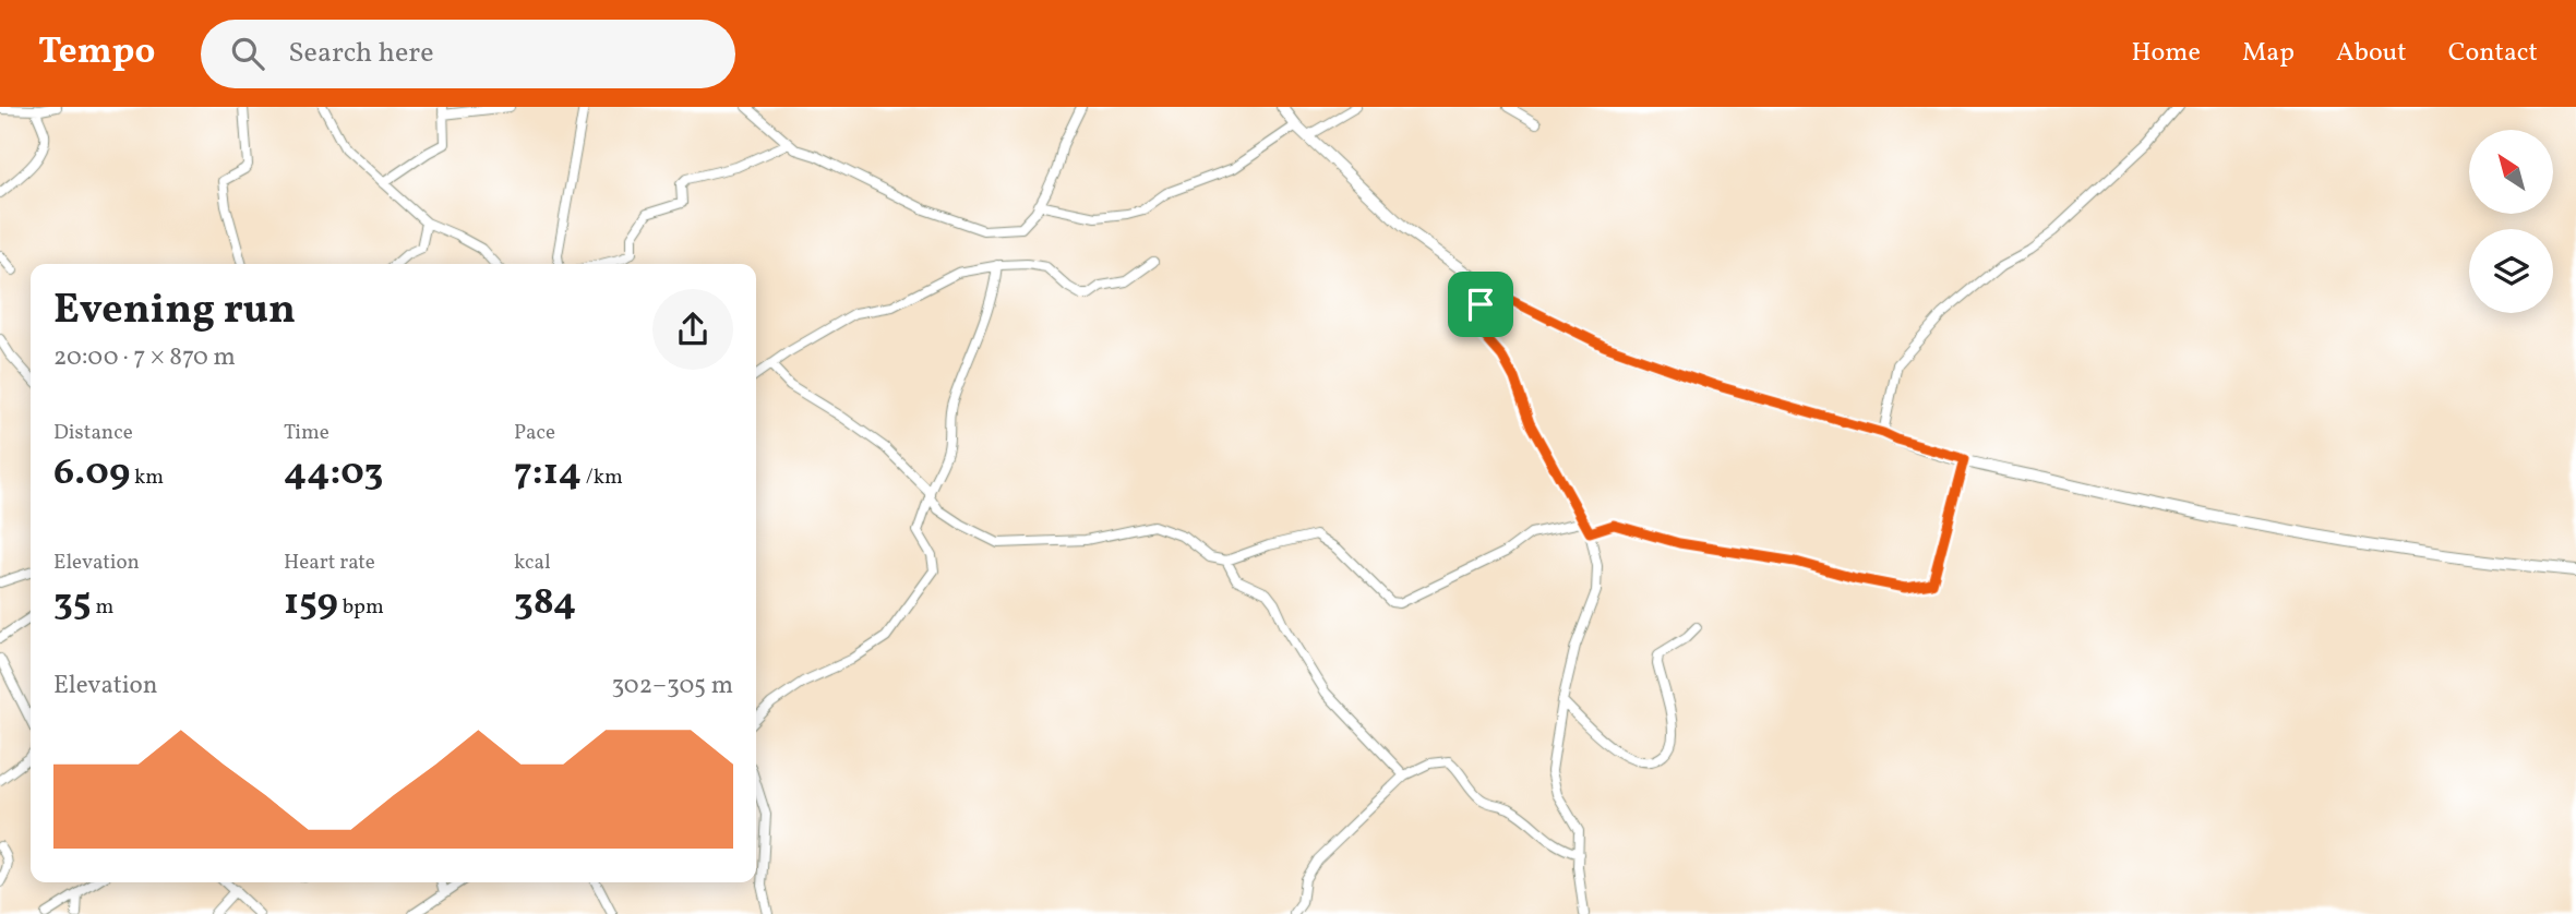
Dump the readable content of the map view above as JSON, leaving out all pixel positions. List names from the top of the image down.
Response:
{
  "north": "top left",
  "page": {
    "header": "Tempo",
    "search": "Search here",
    "nav": [
      "Home",
      "Map",
      "About",
      "Contact"
    ],
    "heading": ["Evening run", "20:00 · 7 × 870 m"],
    "stats": [
      ["Distance", "6.09 km"],
      ["Time", "44:03"],
      ["Pace", "7:14 /km"],
      ["Elevation", "35 m"],
      ["Heart rate", "159 bpm"],
      ["kcal", "384"]
    ],
    "chart": ["Elevation", "302–305 m"]
  }
}
